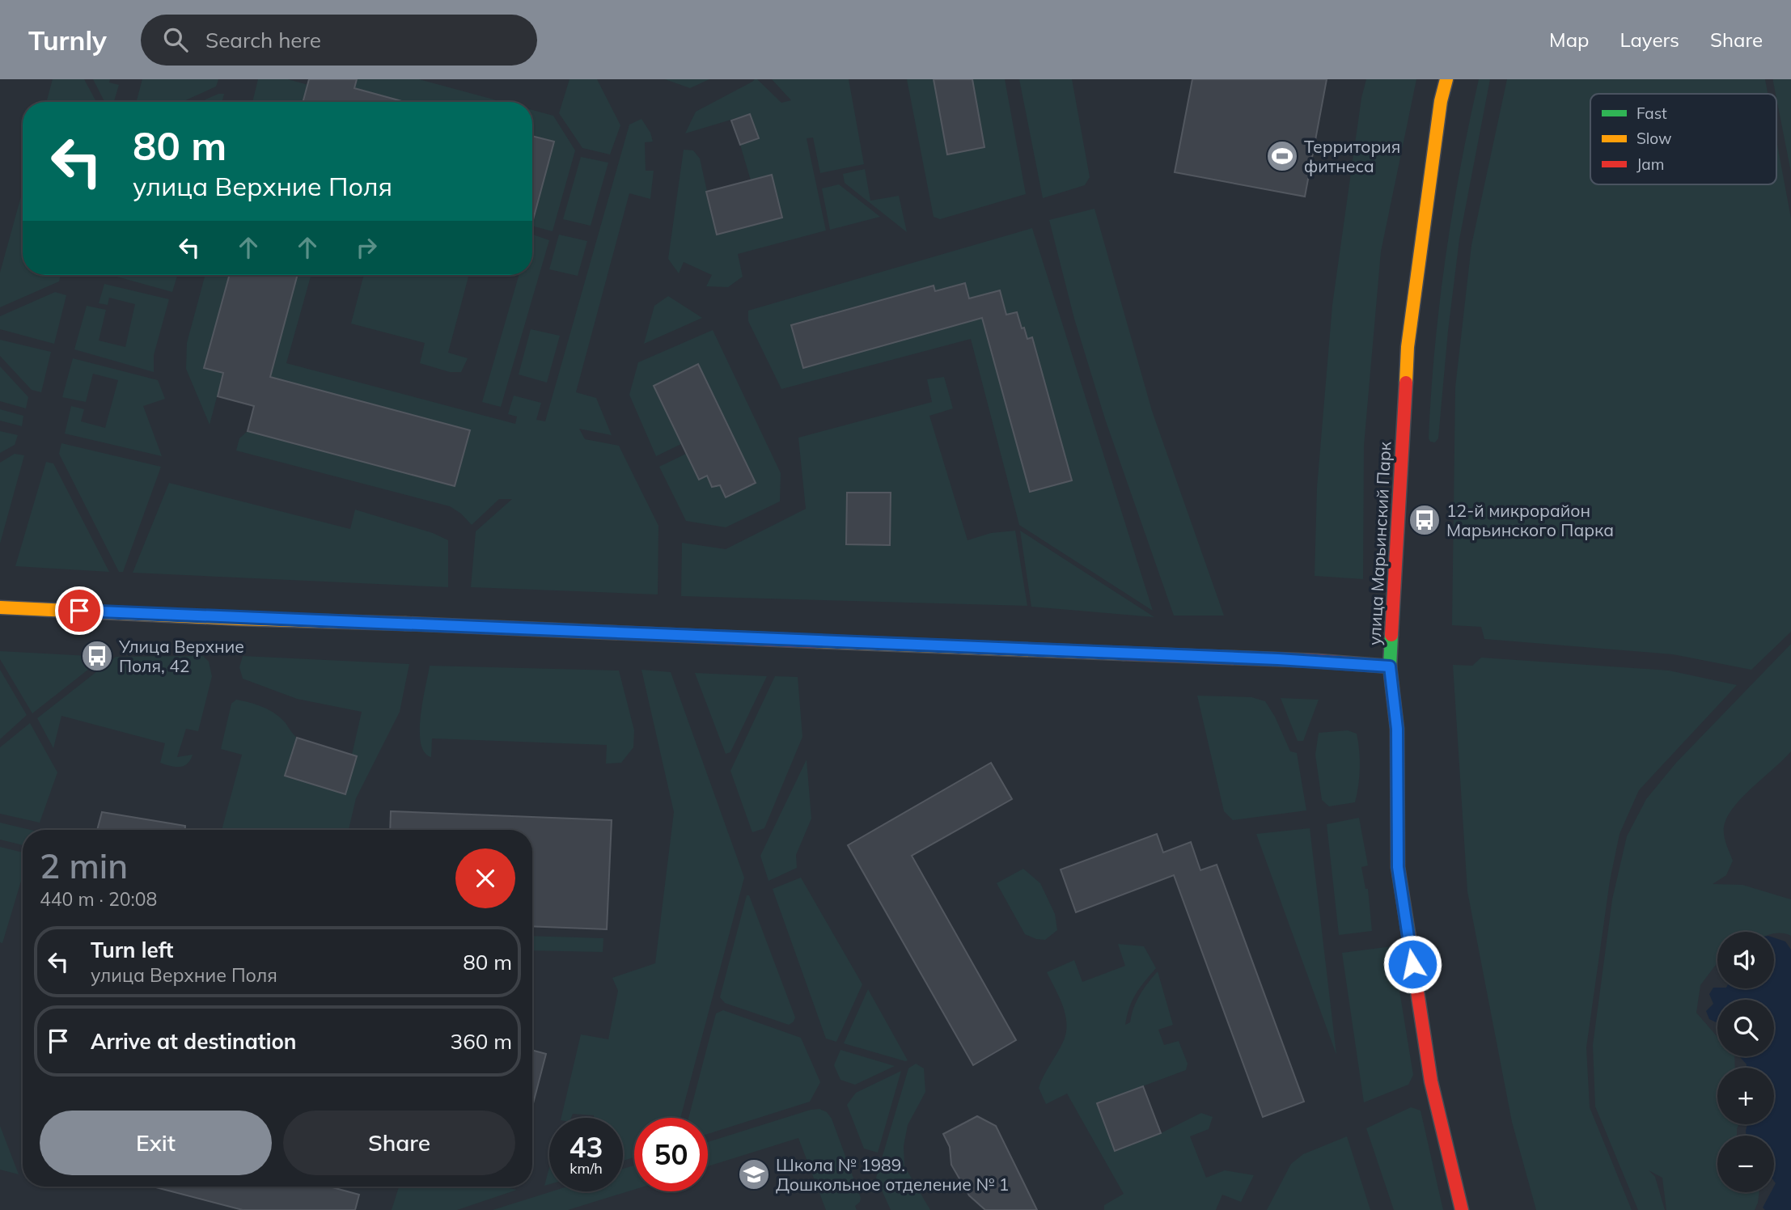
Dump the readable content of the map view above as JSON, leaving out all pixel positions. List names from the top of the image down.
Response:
{
  "streets": {
    "street": ["улица Марьинский Парк"]
  },
  "places": {
    "sports": ["Территория фитнеса"],
    "bus stop": ["12-й микрорайон Марьинского Парка", "Улица Верхние Поля, 42"],
    "school or university": ["Школа № 1989. Дошкольное отделение № 1"]
  },
  "legend": ["Fast", "Slow", "Jam"],
  "page": {
    "header": "Turnly",
    "search": "Search here",
    "nav": ["Map", "Layers", "Share"],
    "turn": ["80 m", "улица Верхние Поля"],
    "heading": ["2 min", "440 m · 20:08"],
    "list": [
      {
        "name": "Turn left",
        "note": "улица Верхние Поля",
        "value": "80 m"
      },
      {
        "name": "Arrive at destination",
        "value": "360 m"
      }
    ],
    "map_buttons": ["+", "−"],
    "buttons": ["Exit", "Share"],
    "speed": "43 km/h",
    "limit": "50"
  }
}
